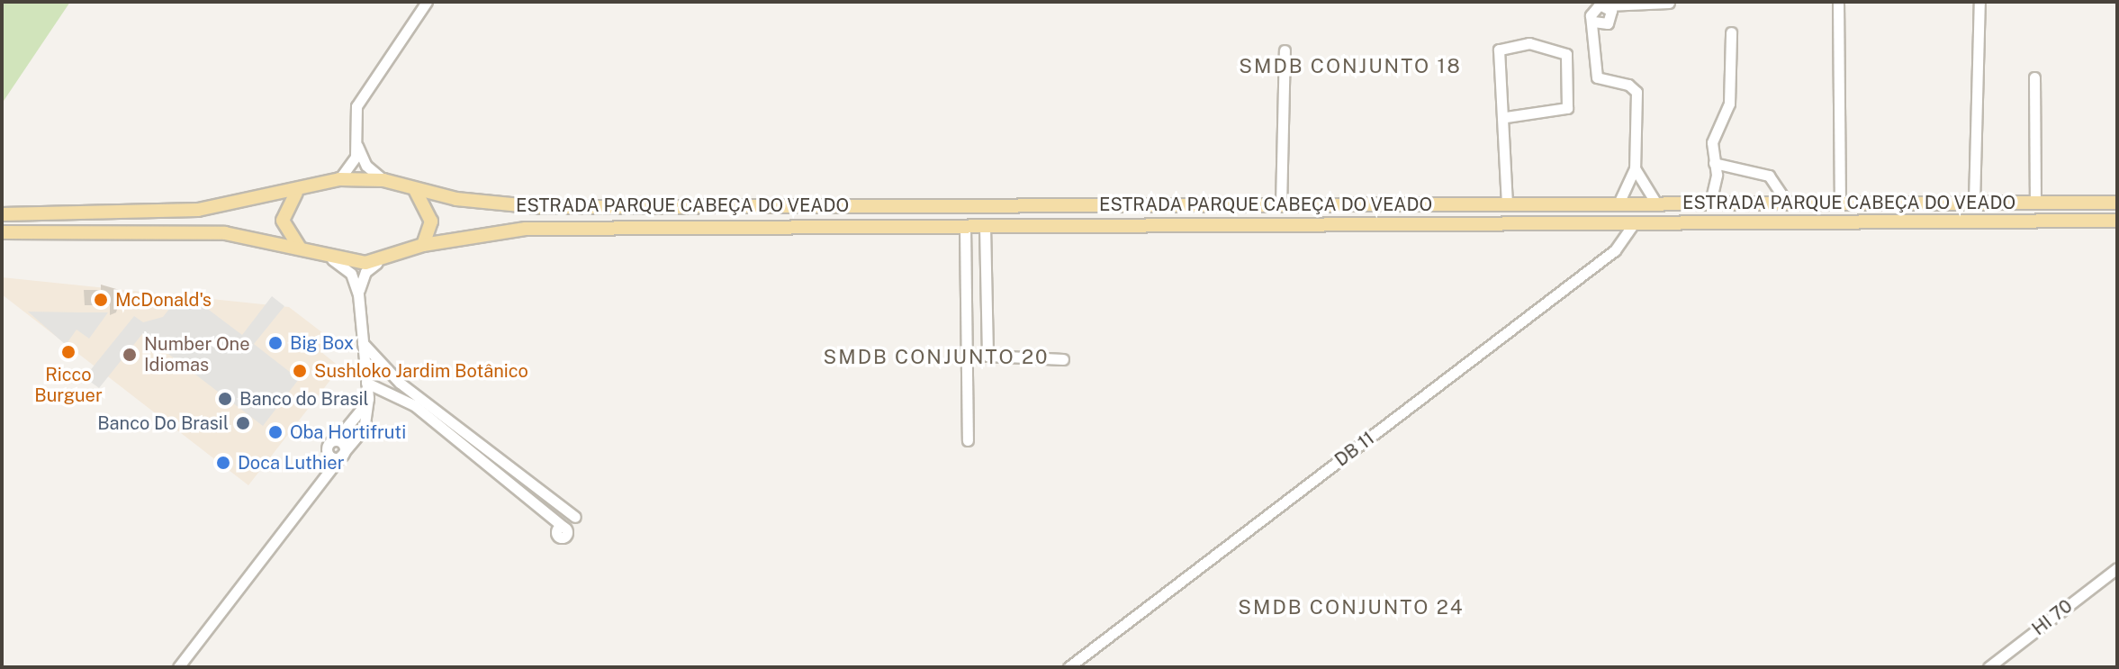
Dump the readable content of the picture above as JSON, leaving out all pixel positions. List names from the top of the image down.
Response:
{
  "streets": {
    "main road": ["ESTRADA PARQUE CABEÇA DO VEADO"],
    "street": ["DB 11", "HI 70"]
  },
  "crossings": [
    ["ESTRADA PARQUE CABEÇA DO VEADO", "DB 11"]
  ],
  "districts": ["SMDB CONJUNTO 18", "SMDB CONJUNTO 20", "SMDB CONJUNTO 24"],
  "places": [
    "McDonald's",
    "Big Box",
    "Ricco Burguer",
    "Number One Idiomas",
    "Sushloko Jardim Botânico",
    "Banco do Brasil",
    "Banco Do Brasil",
    "Oba Hortifruti",
    "Doca Luthier"
  ]
}
